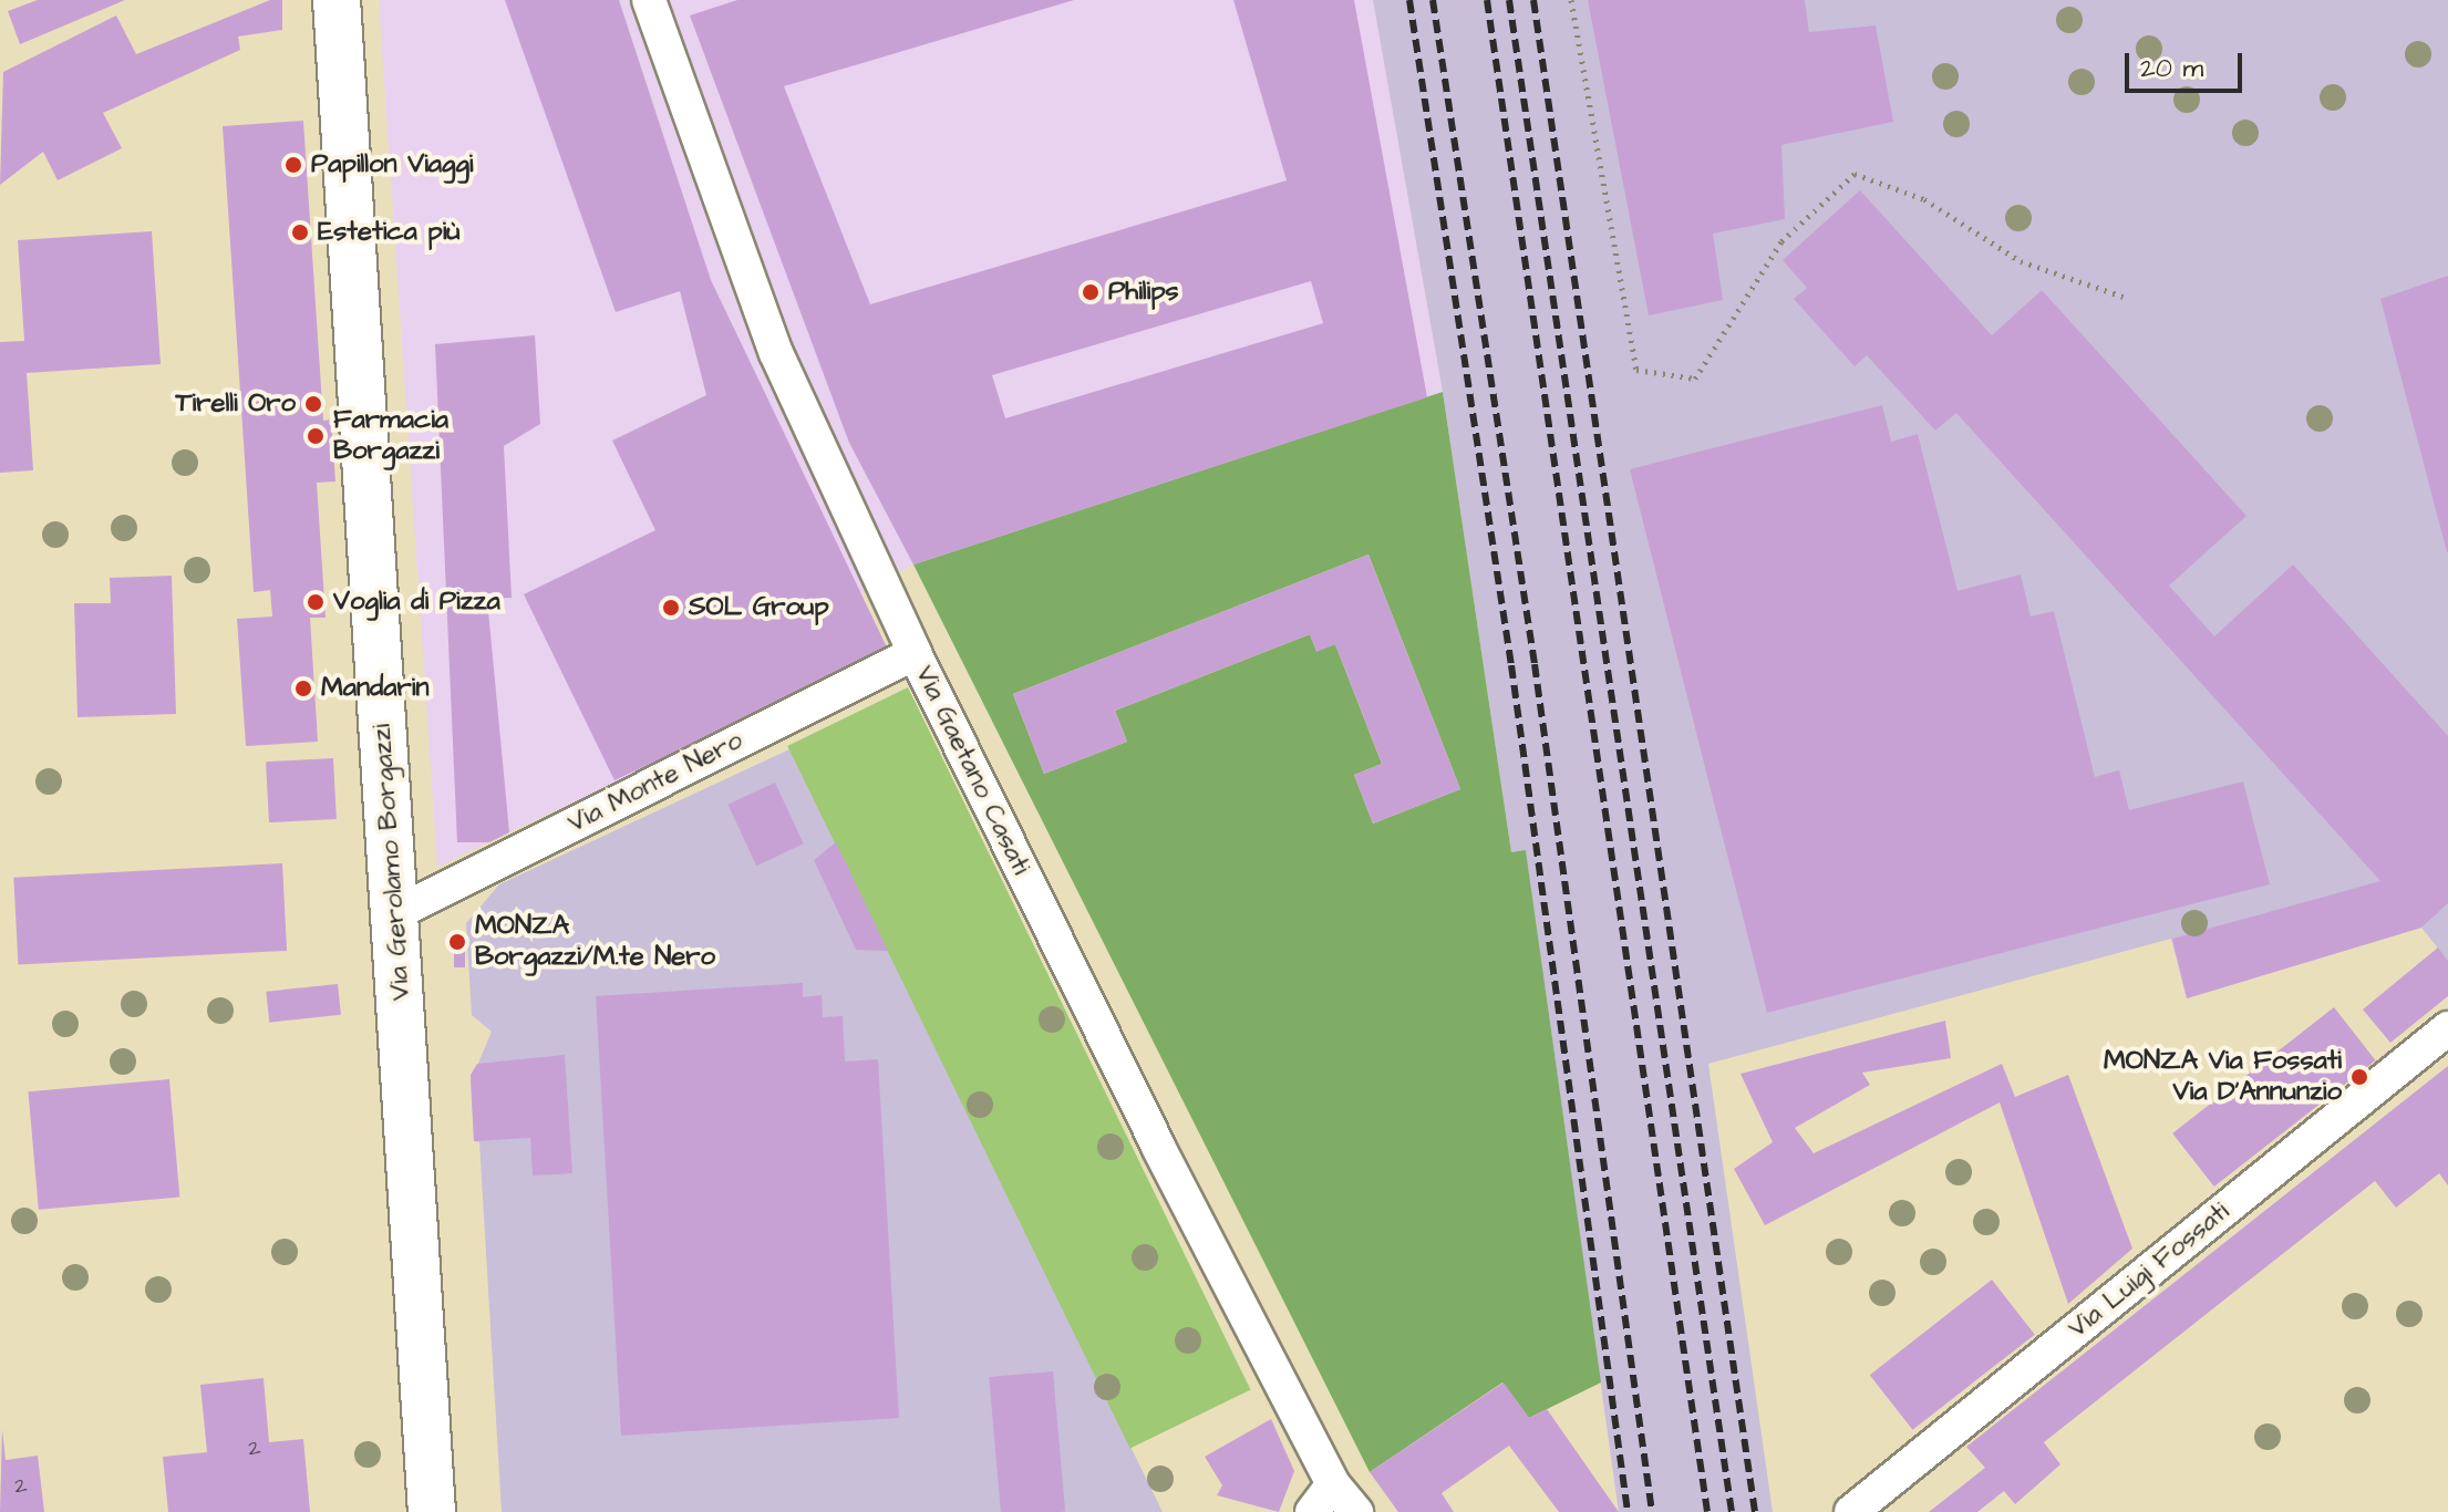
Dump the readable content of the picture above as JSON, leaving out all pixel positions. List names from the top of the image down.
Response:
{
  "streets": {
    "main road": ["Via Gerolamo Borgazzi"],
    "street": ["Via Gaetano Casati", "Via Monte Nero", "Via Luigi Fossati"]
  },
  "crossings": [
    ["Via Gaetano Casati", "Via Monte Nero"],
    ["Via Monte Nero", "Via Gerolamo Borgazzi"]
  ],
  "places": [
    "Papillon Viaggi",
    "Estetica più",
    "Philips",
    "Tirelli Oro",
    "Farmacia Borgazzi",
    "Voglia di Pizza",
    "SOL Group",
    "Mandarin",
    "MONZA Borgazzi/M.te Nero",
    "MONZA Via Fossati Via D'Annunzio"
  ],
  "house_numbers": ["2", "2"],
  "scale_bar": "20 m"
}
